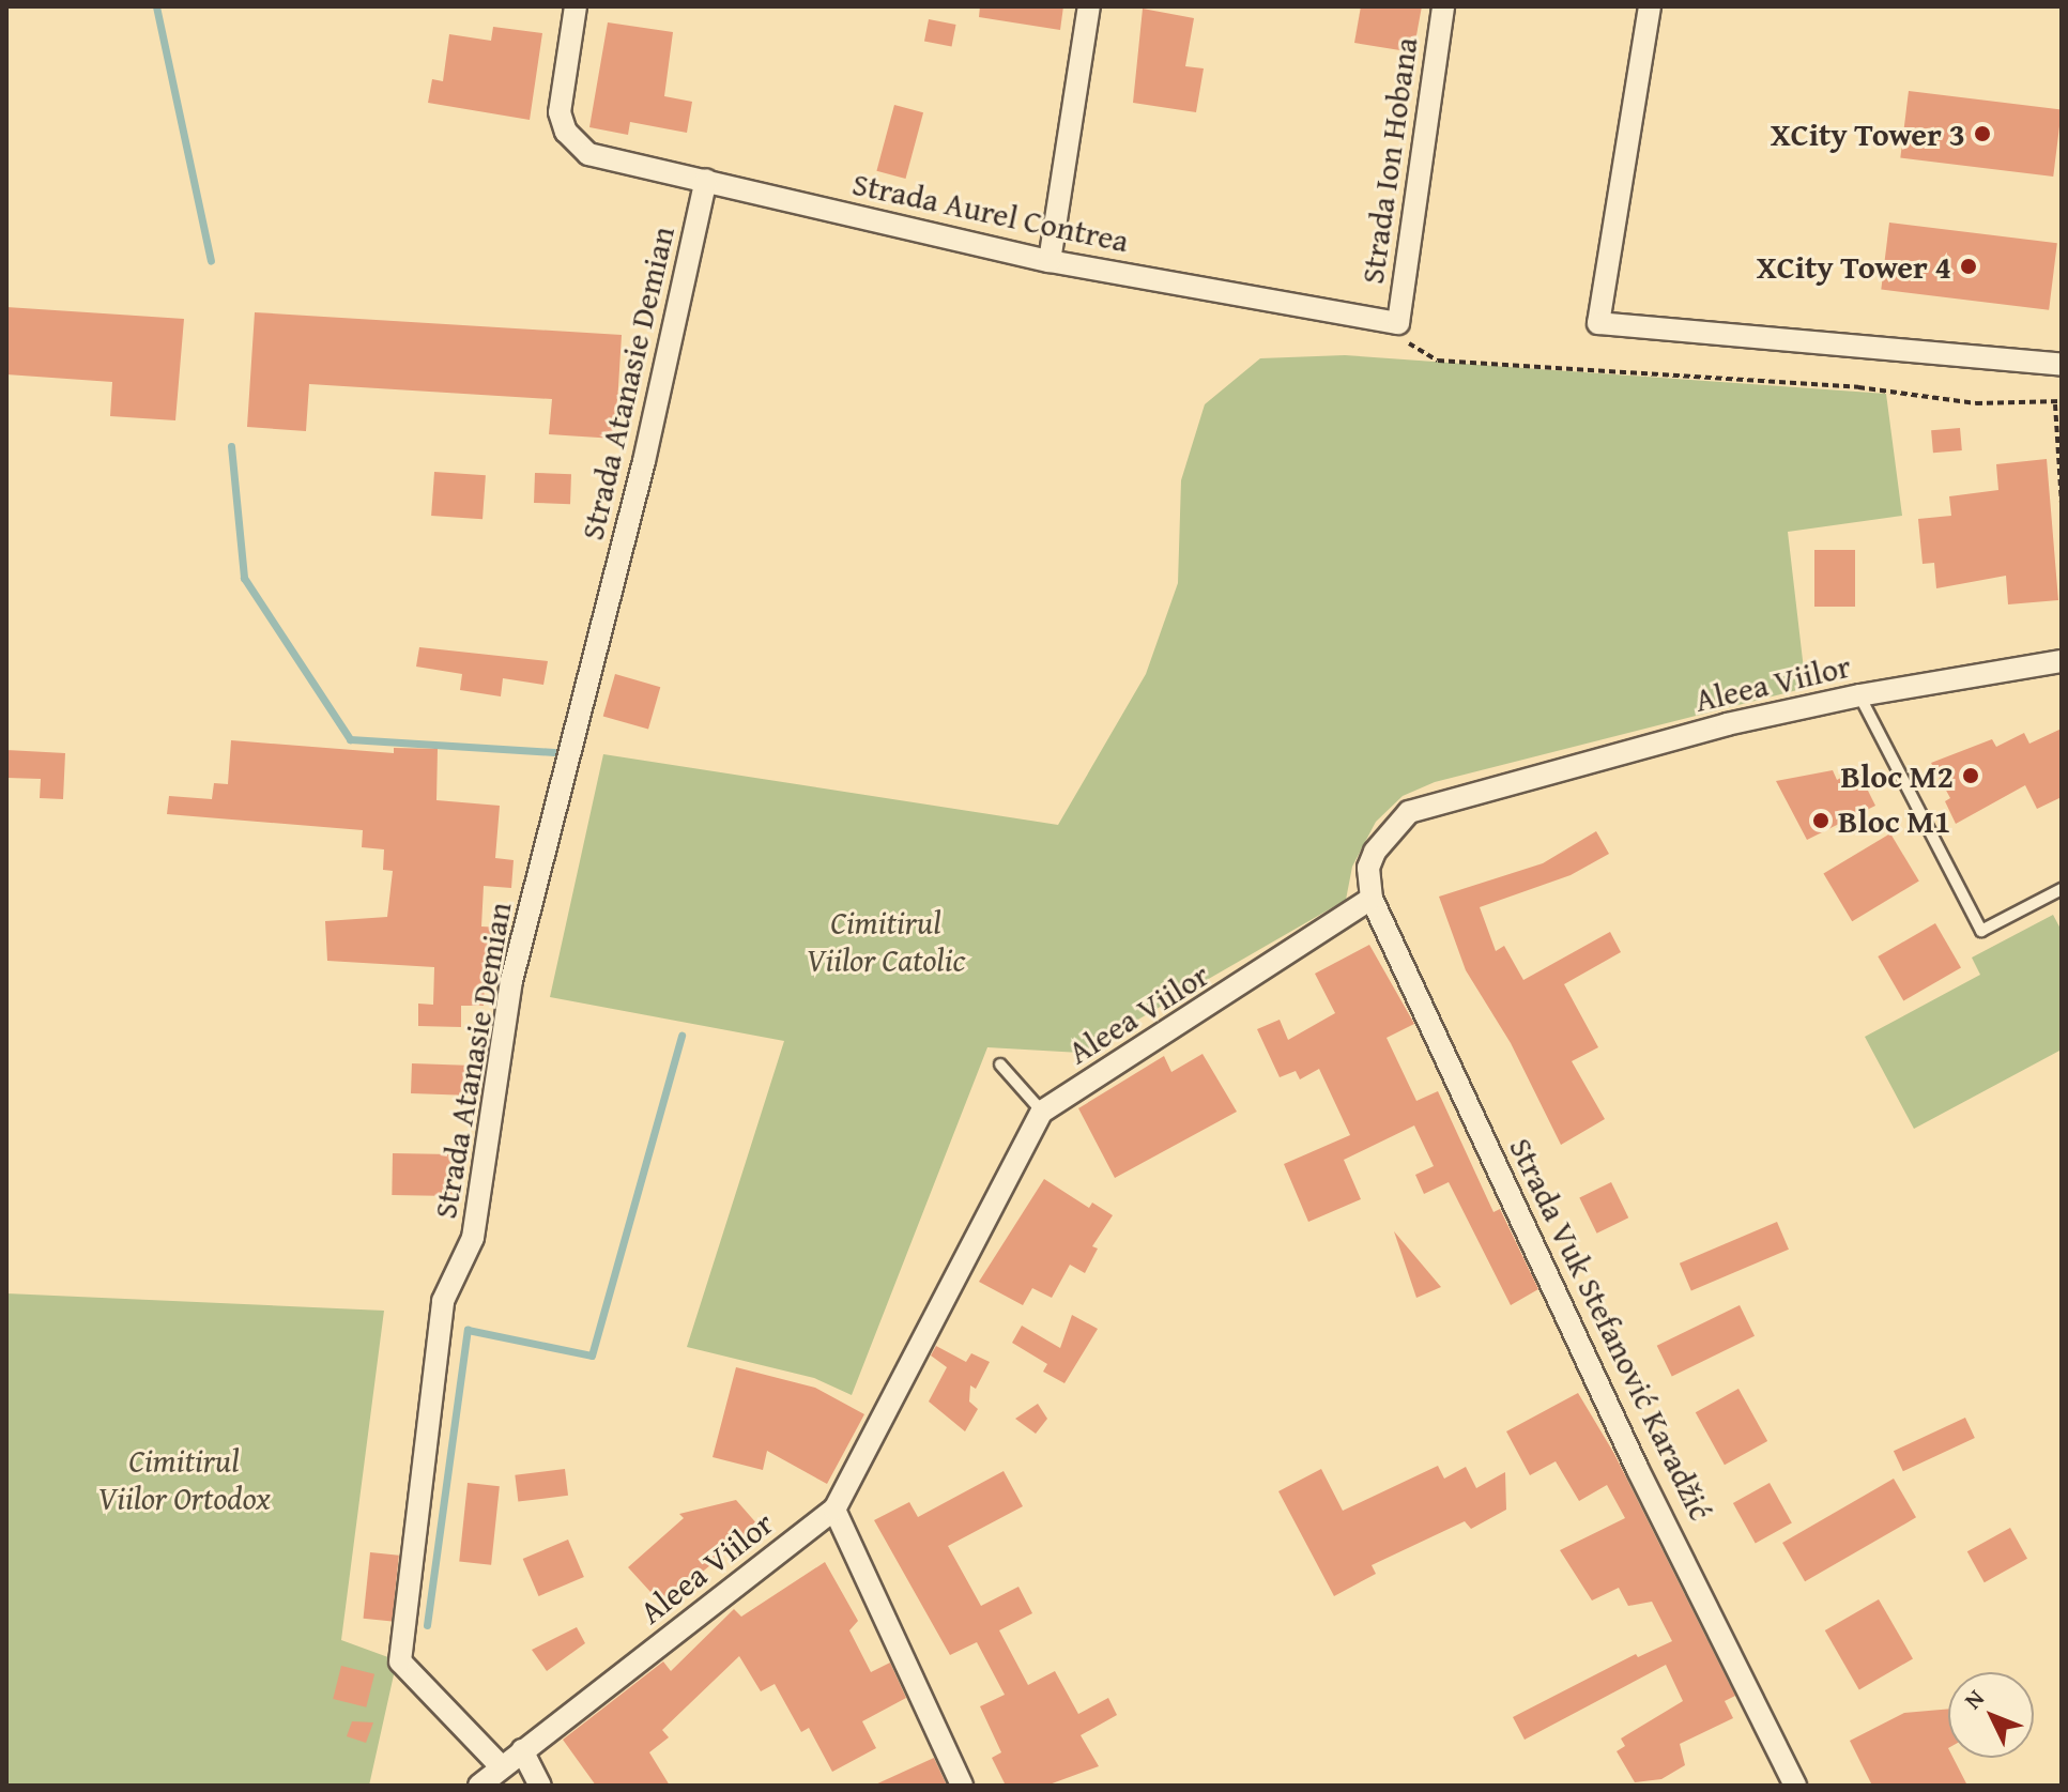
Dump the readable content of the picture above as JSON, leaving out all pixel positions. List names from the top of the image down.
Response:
{
  "streets": {
    "street": [
      "Strada Ion Hobana",
      "Strada Aurel Contrea",
      "Strada Atanasie Demian",
      "Aleea Viilor",
      "Strada Vuk Stefanović Karadžić"
    ]
  },
  "crossings": [
    ["Strada Ion Hobana", "Strada Aurel Contrea"],
    ["Strada Aurel Contrea", "Strada Atanasie Demian"],
    ["Strada Atanasie Demian", "Aleea Viilor"],
    ["Aleea Viilor", "Strada Vuk Stefanović Karadžić"]
  ],
  "parks": ["Cimitirul Viilor Catolic", "Cimitirul Viilor Ortodox"],
  "places": [
    "XCity Tower 3",
    "XCity Tower 4",
    "Bloc M2",
    "Bloc M1"
  ],
  "north": "top left"
}
